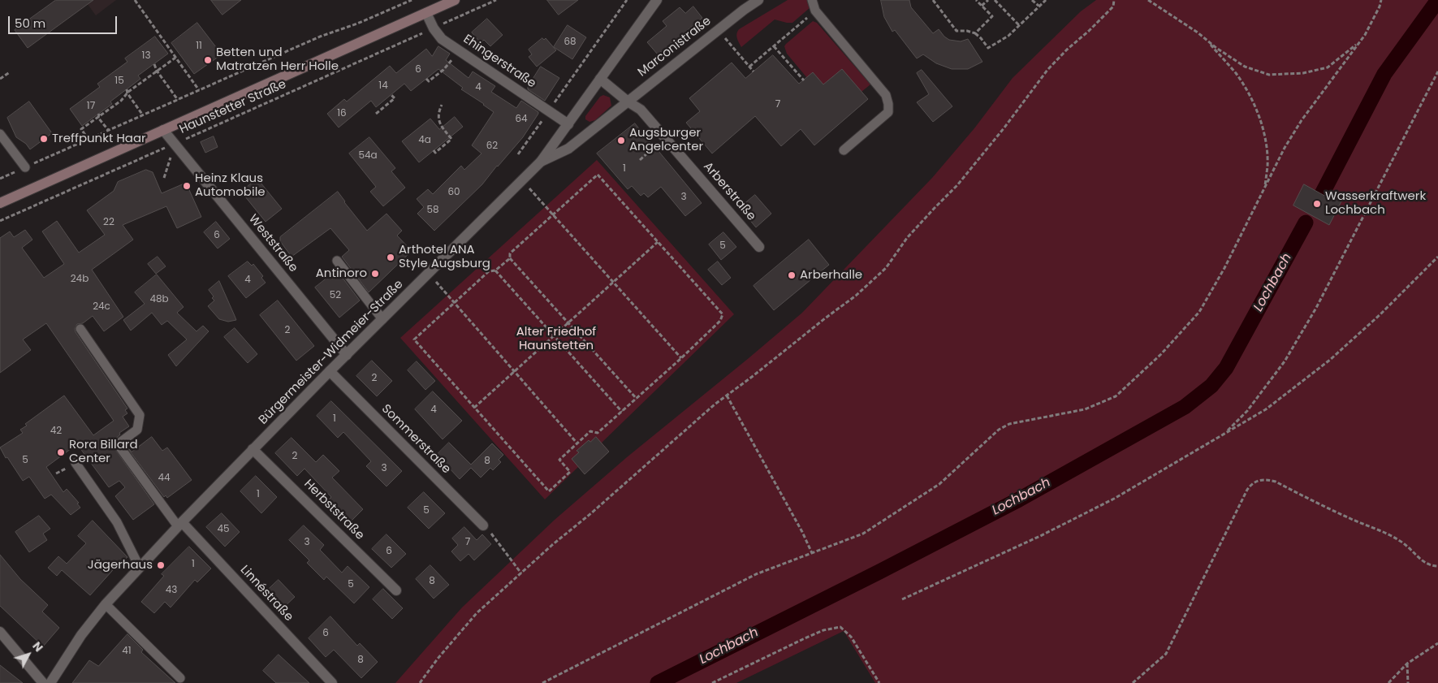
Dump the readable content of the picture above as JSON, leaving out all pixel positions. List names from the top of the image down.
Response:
{
  "streets": {
    "street": [
      "Marconistraße",
      "Ehingerstraße",
      "Arberstraße",
      "Weststraße",
      "Bürgermeister-Widmeier-Straße",
      "Sommerstraße",
      "Herbststraße",
      "Linnéstraße"
    ],
    "path": ["Haunstetter Straße"]
  },
  "crossings": [
    ["Marconistraße", "Arberstraße"],
    ["Marconistraße", "Bürgermeister-Widmeier-Straße"],
    ["Ehingerstraße", "Haunstetter Straße"],
    ["Ehingerstraße", "Bürgermeister-Widmeier-Straße"],
    ["Haunstetter Straße", "Weststraße"],
    ["Weststraße", "Bürgermeister-Widmeier-Straße"],
    ["Bürgermeister-Widmeier-Straße", "Sommerstraße"],
    ["Bürgermeister-Widmeier-Straße", "Herbststraße"],
    ["Bürgermeister-Widmeier-Straße", "Linnéstraße"]
  ],
  "water": ["Lochbach"],
  "parks": ["Alter Friedhof Haunstetten"],
  "places": [
    "Betten und Matratzen Herr Holle",
    "Treffpunkt Haar",
    "Augsburger Angelcenter",
    "Heinz Klaus Automobile",
    "Wasserkraftwerk Lochbach",
    "Arthotel ANA Style Augsburg",
    "Antinoro",
    "Arberhalle",
    "Rora Billard Center",
    "Jägerhaus"
  ],
  "house_numbers": [
    "68",
    "11",
    "13",
    "6",
    "15",
    "14",
    "4",
    "7",
    "17",
    "16",
    "64",
    "4a",
    "62",
    "54a",
    "1",
    "60",
    "3",
    "58",
    "22",
    "6",
    "5",
    "24b",
    "4",
    "52",
    "48b",
    "24c",
    "2",
    "2",
    "4",
    "1",
    "42",
    "2",
    "5",
    "8",
    "3",
    "44",
    "1",
    "5",
    "45",
    "3",
    "7",
    "6",
    "1",
    "8",
    "5",
    "43",
    "6",
    "41",
    "8"
  ],
  "scale_bar": "50 m",
  "north": "top right"
}
